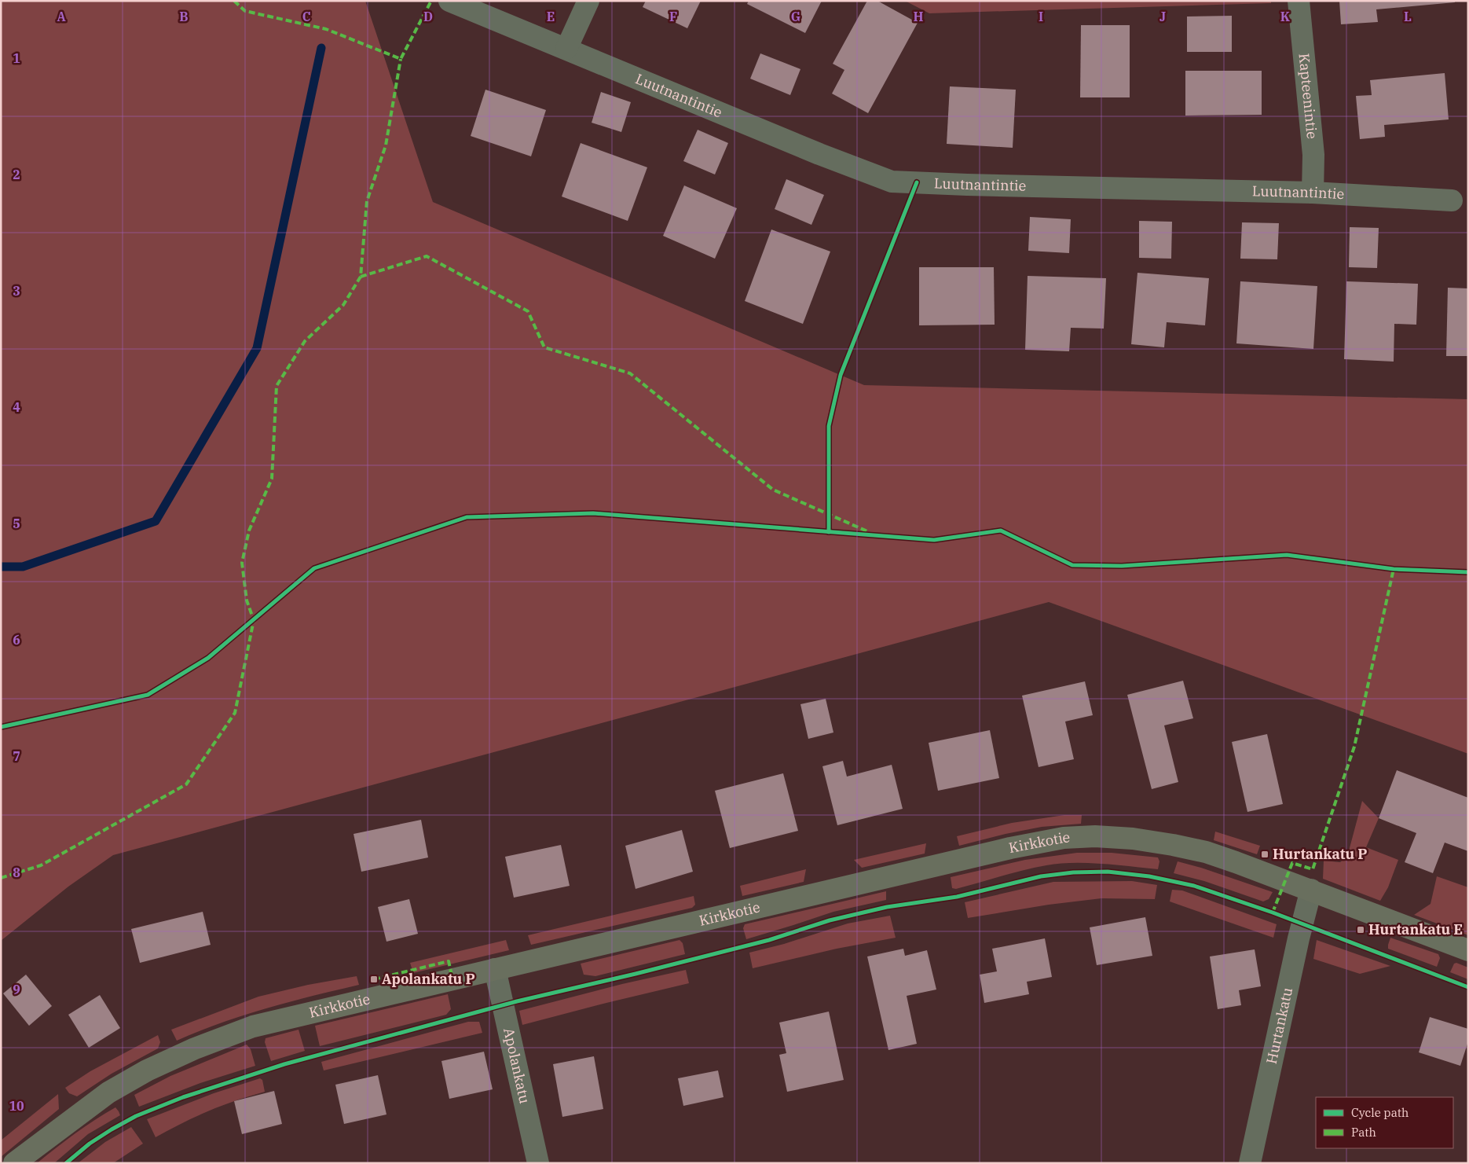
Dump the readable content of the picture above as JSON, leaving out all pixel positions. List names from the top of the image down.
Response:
{
  "streets": {
    "street": [
      "Luutnantintie",
      "Kapteenintie",
      "Kirkkotie",
      "Hurtankatu",
      "Apolankatu"
    ]
  },
  "crossings": [
    ["Luutnantintie", "Kapteenintie"],
    ["Kirkkotie", "Hurtankatu"],
    ["Kirkkotie", "Apolankatu"]
  ],
  "places": {
    "transit": ["Hurtankatu P", "Hurtankatu E", "Apolankatu P"]
  },
  "legend": ["Cycle path", "Path"],
  "grid": {
    "columns": [
      "A",
      "B",
      "C",
      "D",
      "E",
      "F",
      "G",
      "H",
      "I",
      "J",
      "K",
      "L"
    ],
    "rows": [
      "1",
      "2",
      "3",
      "4",
      "5",
      "6",
      "7",
      "8",
      "9",
      "10"
    ]
  }
}
